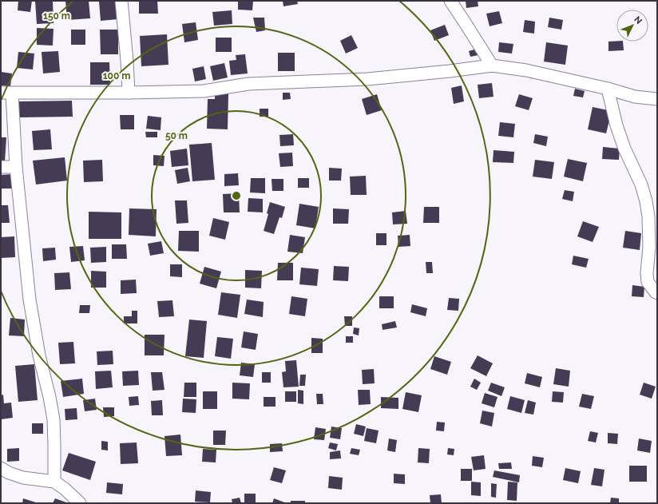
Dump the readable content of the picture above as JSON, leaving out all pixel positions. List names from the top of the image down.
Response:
{
  "north": "top right",
  "rings": ["150 m", "100 m", "50 m"]
}
